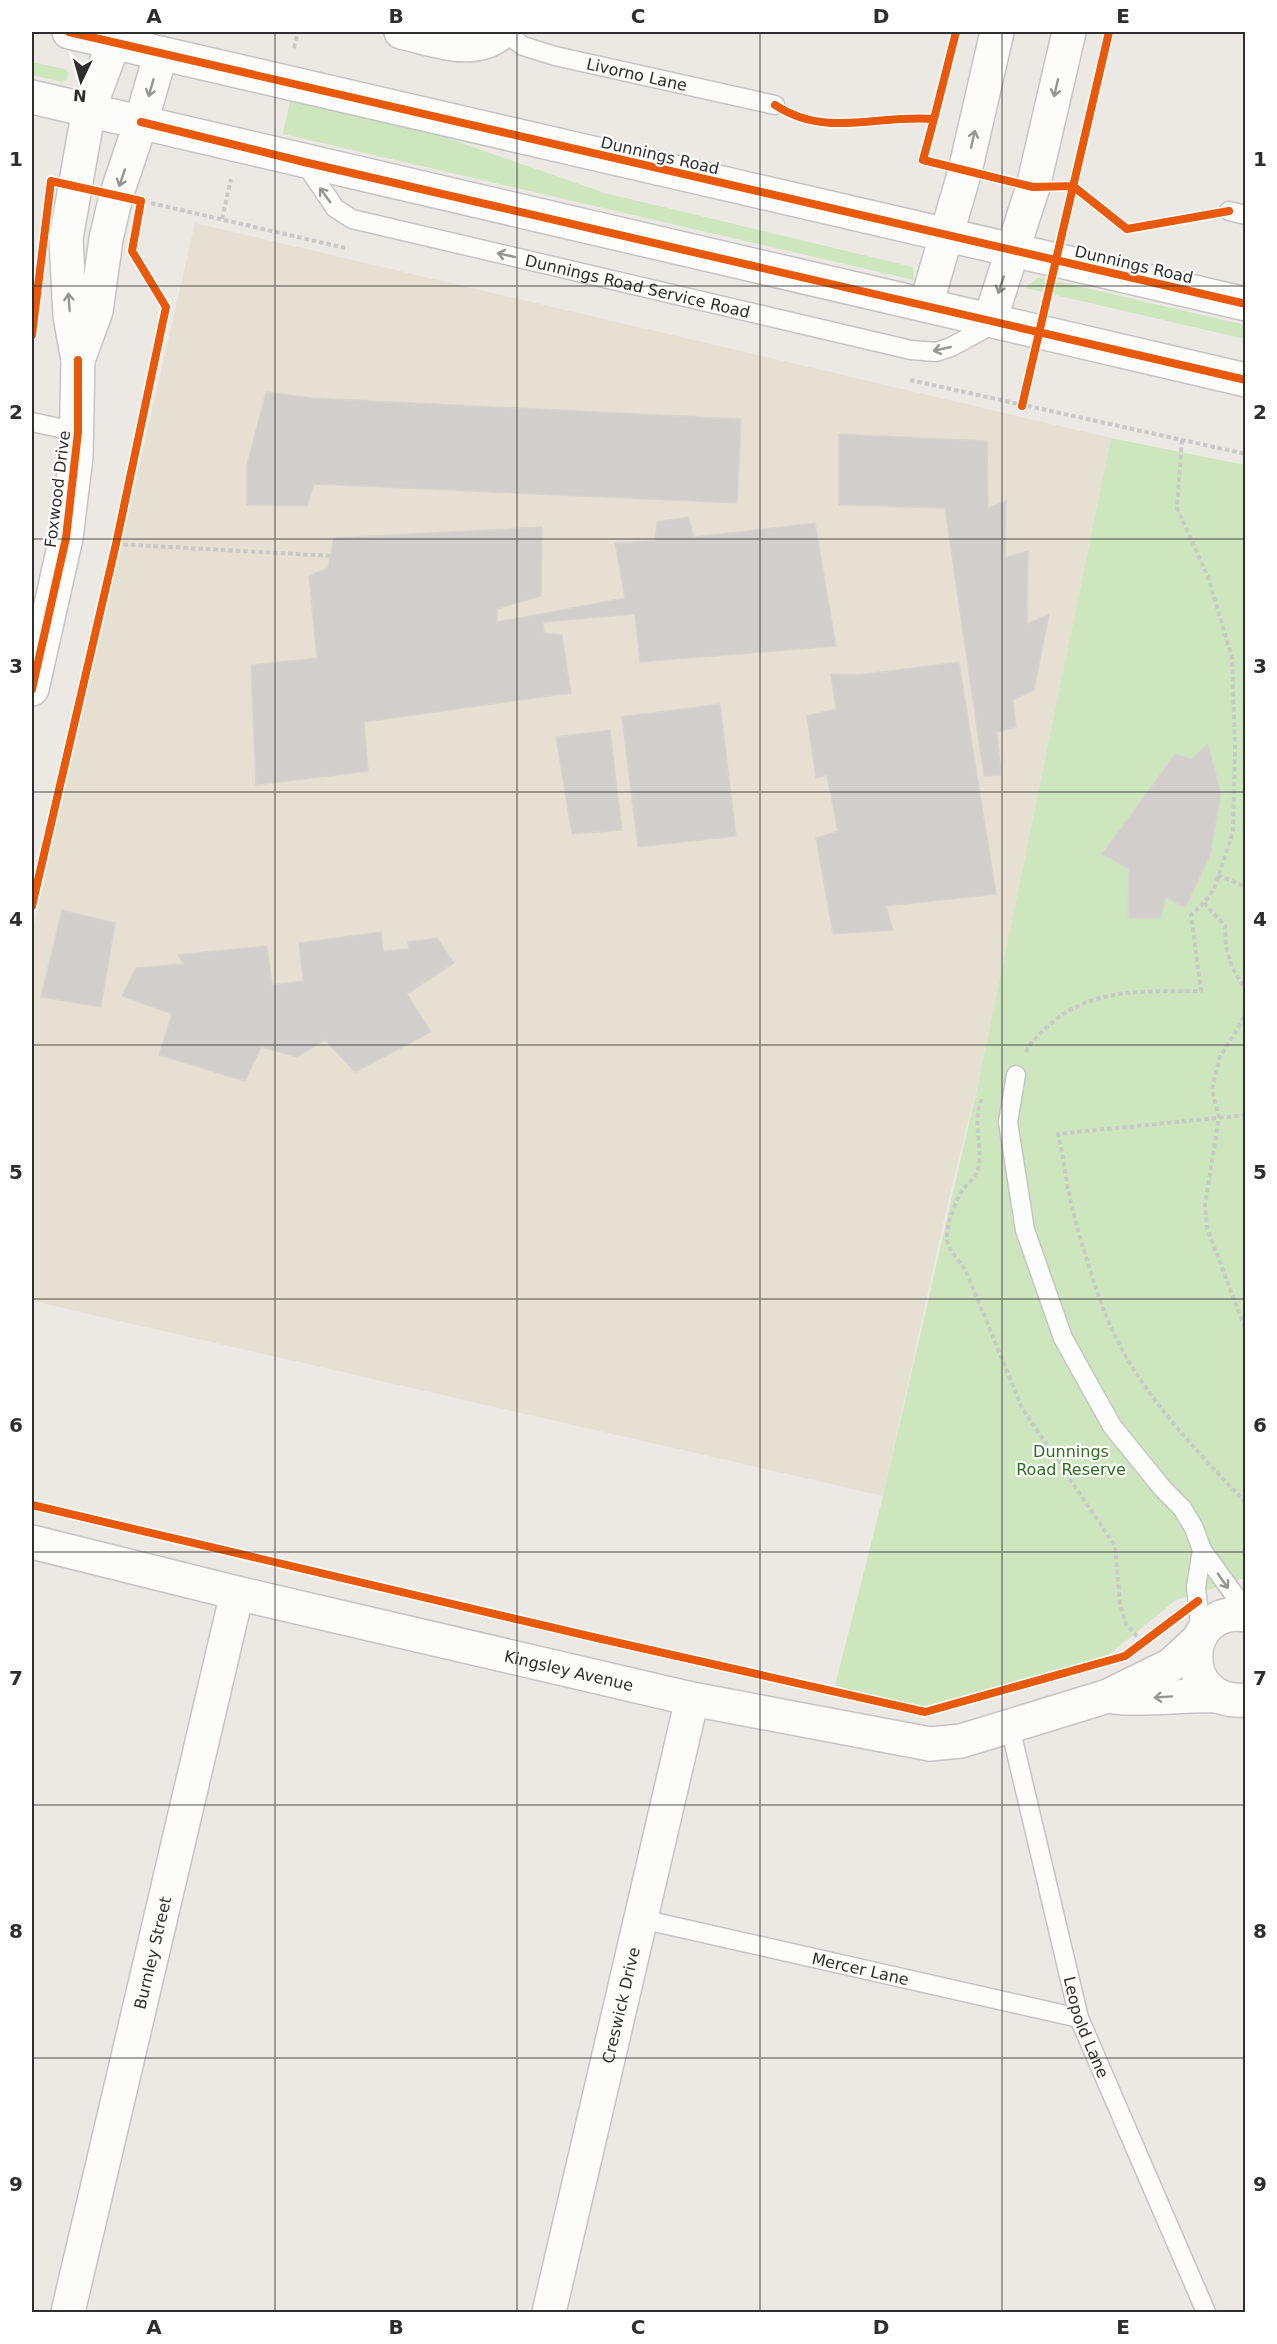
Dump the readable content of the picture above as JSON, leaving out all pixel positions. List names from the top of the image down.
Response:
{
  "streets": {
    "street": [
      "Livorno Lane",
      "Dunnings Road",
      "Foxwood Drive",
      "Kingsley Avenue",
      "Burnley Street",
      "Creswick Drive"
    ],
    "lane": ["Dunnings Road Service Road", "Mercer Lane", "Leopold Lane"]
  },
  "crossings": [
    ["Dunnings Road", "Foxwood Drive"],
    ["Kingsley Avenue", "Burnley Street"],
    ["Kingsley Avenue", "Creswick Drive"],
    ["Kingsley Avenue", "Leopold Lane"],
    ["Mercer Lane", "Creswick Drive"],
    ["Mercer Lane", "Leopold Lane"]
  ],
  "one_way": ["Dunnings Road Service Road"],
  "parks": ["Dunnings Road Reserve"],
  "north": "bottom",
  "grid": {
    "columns": [
      "A",
      "B",
      "C",
      "D",
      "E"
    ],
    "rows": [
      "1",
      "2",
      "3",
      "4",
      "5",
      "6",
      "7",
      "8",
      "9"
    ]
  }
}
